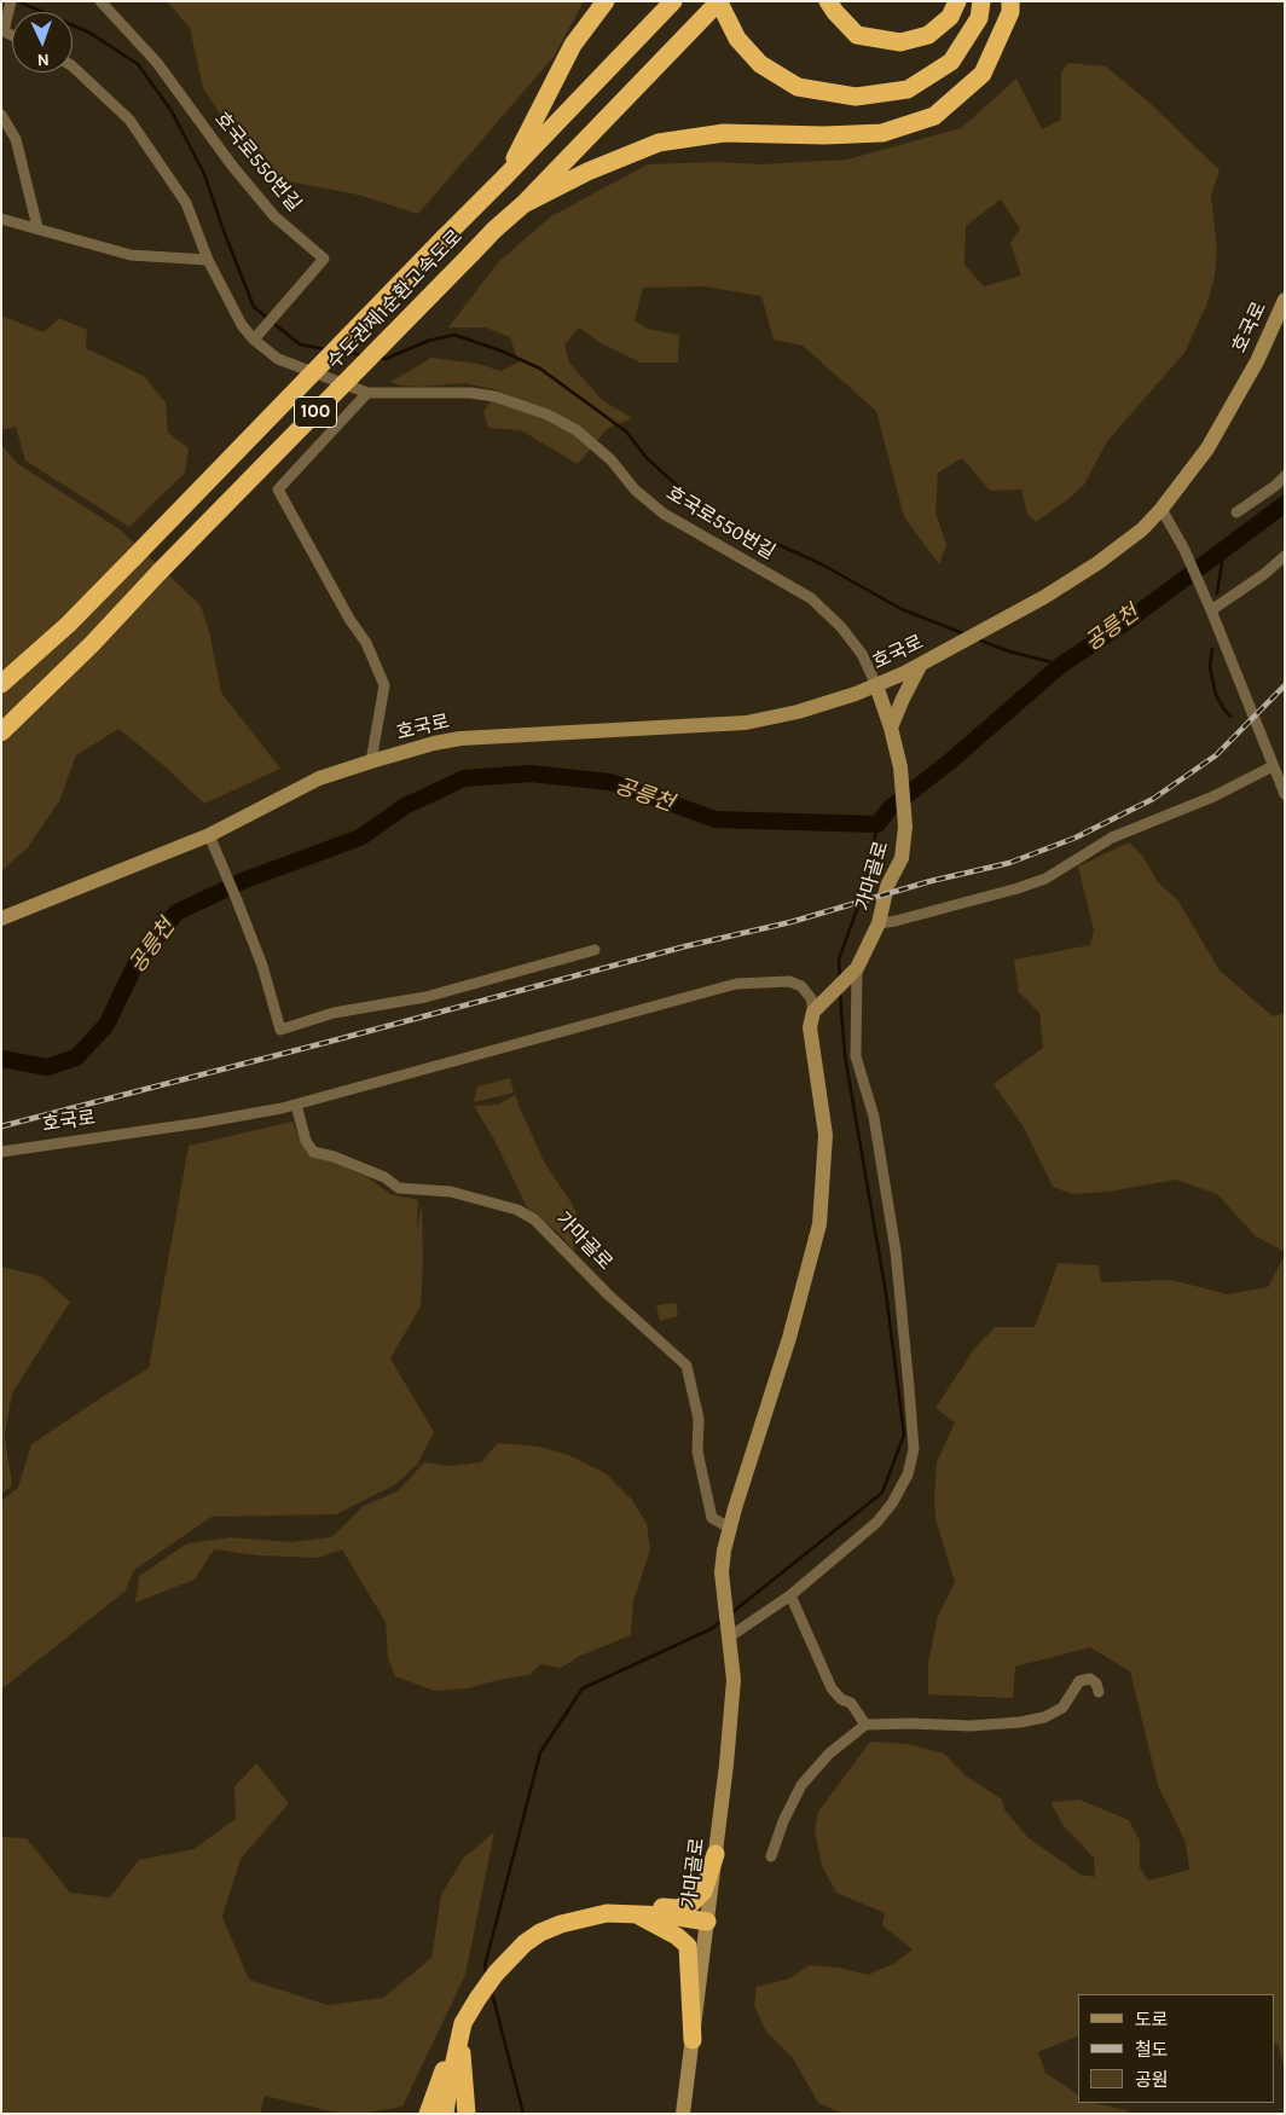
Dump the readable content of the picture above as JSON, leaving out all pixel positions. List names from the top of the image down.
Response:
{
  "streets": {
    "highway": ["수도권제1순환고속도로", "100"],
    "main road": ["호국로", "가마골로"],
    "street": ["호국로550번길"]
  },
  "crossings": [
    ["호국로550번길", "호국로"],
    ["호국로", "가마골로"]
  ],
  "water": ["공릉천"],
  "legend": ["도로", "철도", "공원"],
  "north": "bottom"
}
